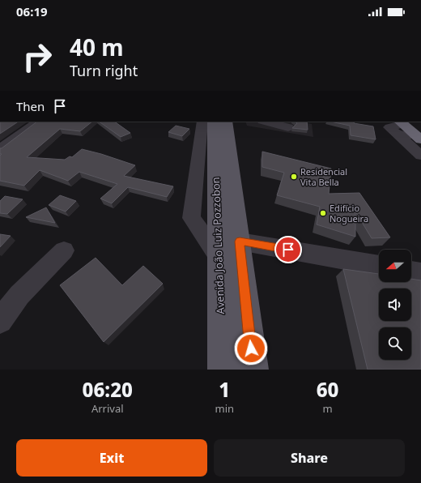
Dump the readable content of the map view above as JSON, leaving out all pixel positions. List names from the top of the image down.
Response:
{
  "streets": {
    "main road": ["Avenida João Luiz Pozzobon"]
  },
  "places": ["Residencial Vita Bella", "Edifício Nogueira"],
  "north": "left",
  "page": {
    "status": "06:19",
    "turn": ["40 m", "Turn right"],
    "then": "Then",
    "eta": [
      "06:20",
      "Arrival",
      "1",
      "min",
      "60",
      "m"
    ],
    "buttons": ["Exit", "Share"]
  }
}
